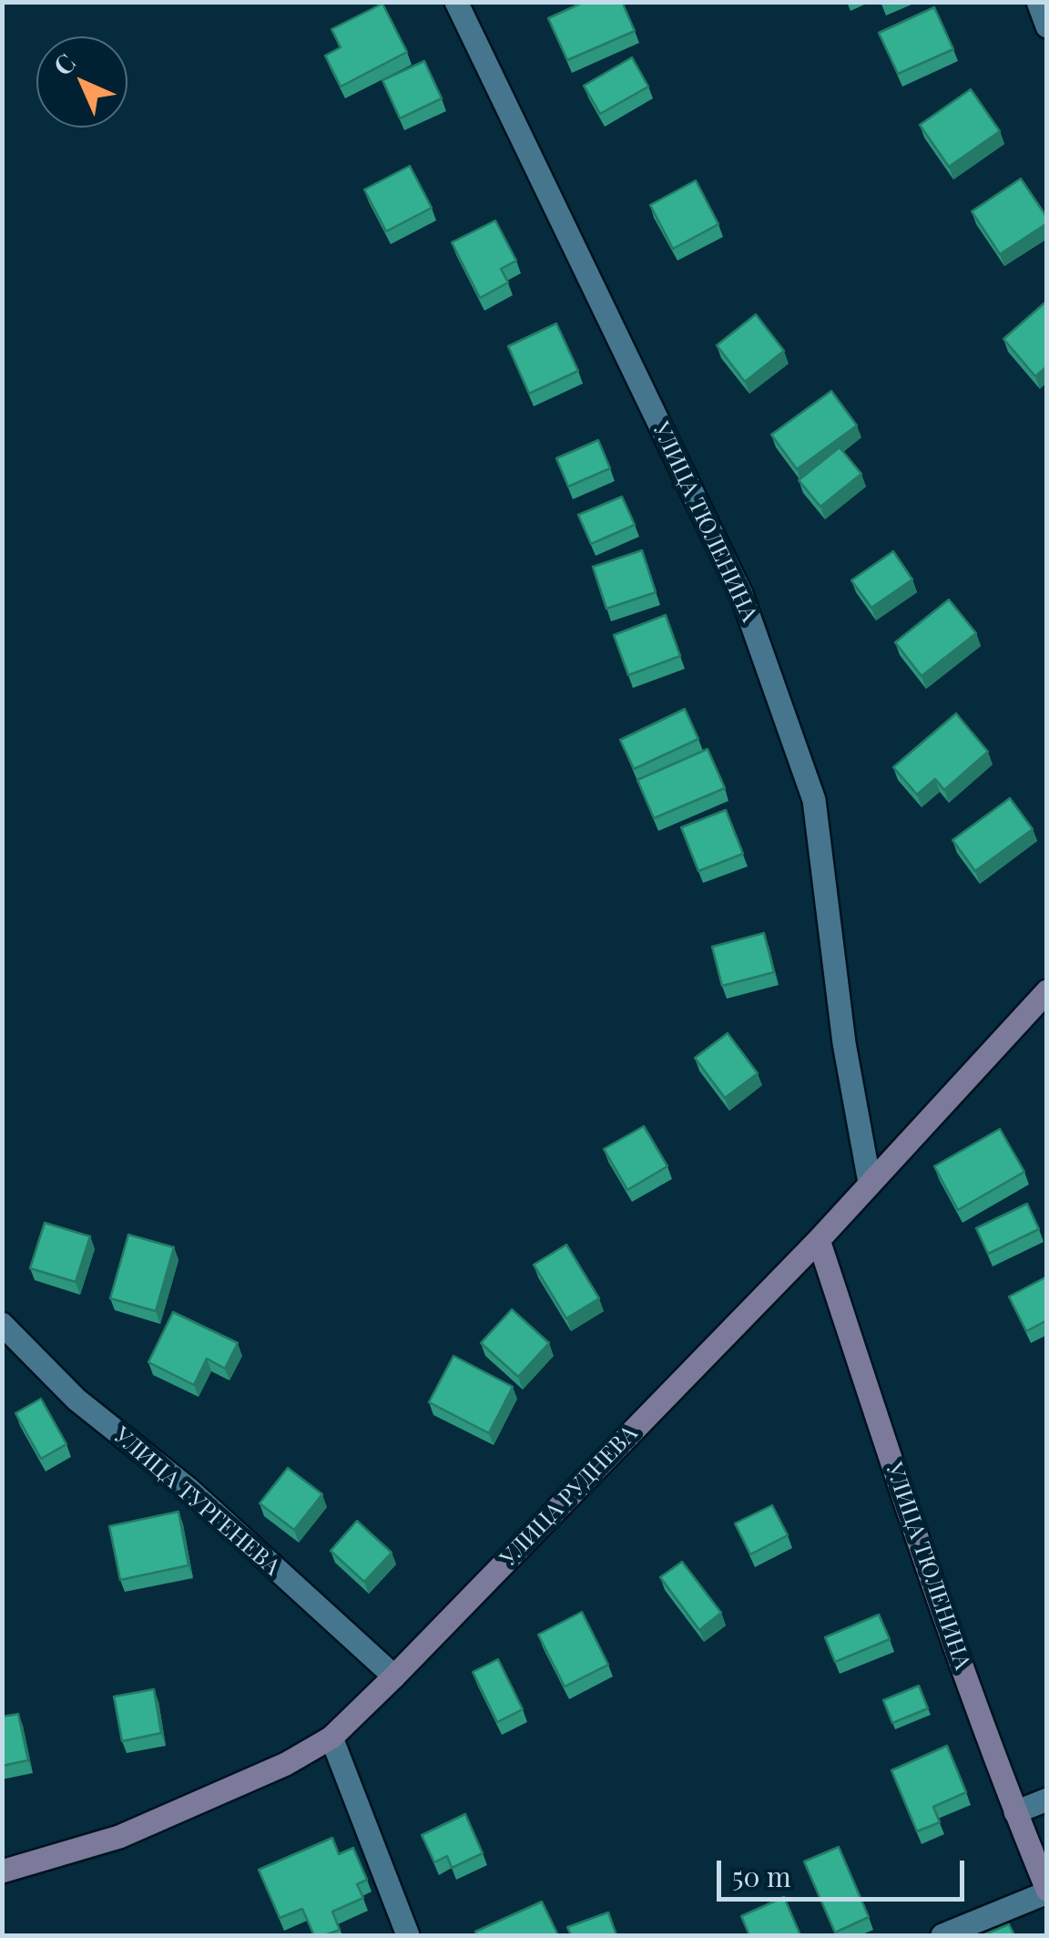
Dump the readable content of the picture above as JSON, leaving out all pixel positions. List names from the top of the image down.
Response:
{
  "streets": {
    "street": ["УЛИЦА ТЮЛЕНИНА", "УЛИЦА РУДНЕВА", "УЛИЦА ТУРГЕНЕВА"]
  },
  "crossings": [
    ["УЛИЦА ТЮЛЕНИНА", "УЛИЦА РУДНЕВА"],
    ["УЛИЦА РУДНЕВА", "УЛИЦА ТУРГЕНЕВА"]
  ],
  "scale_bar": "50 m",
  "north": "top left"
}
